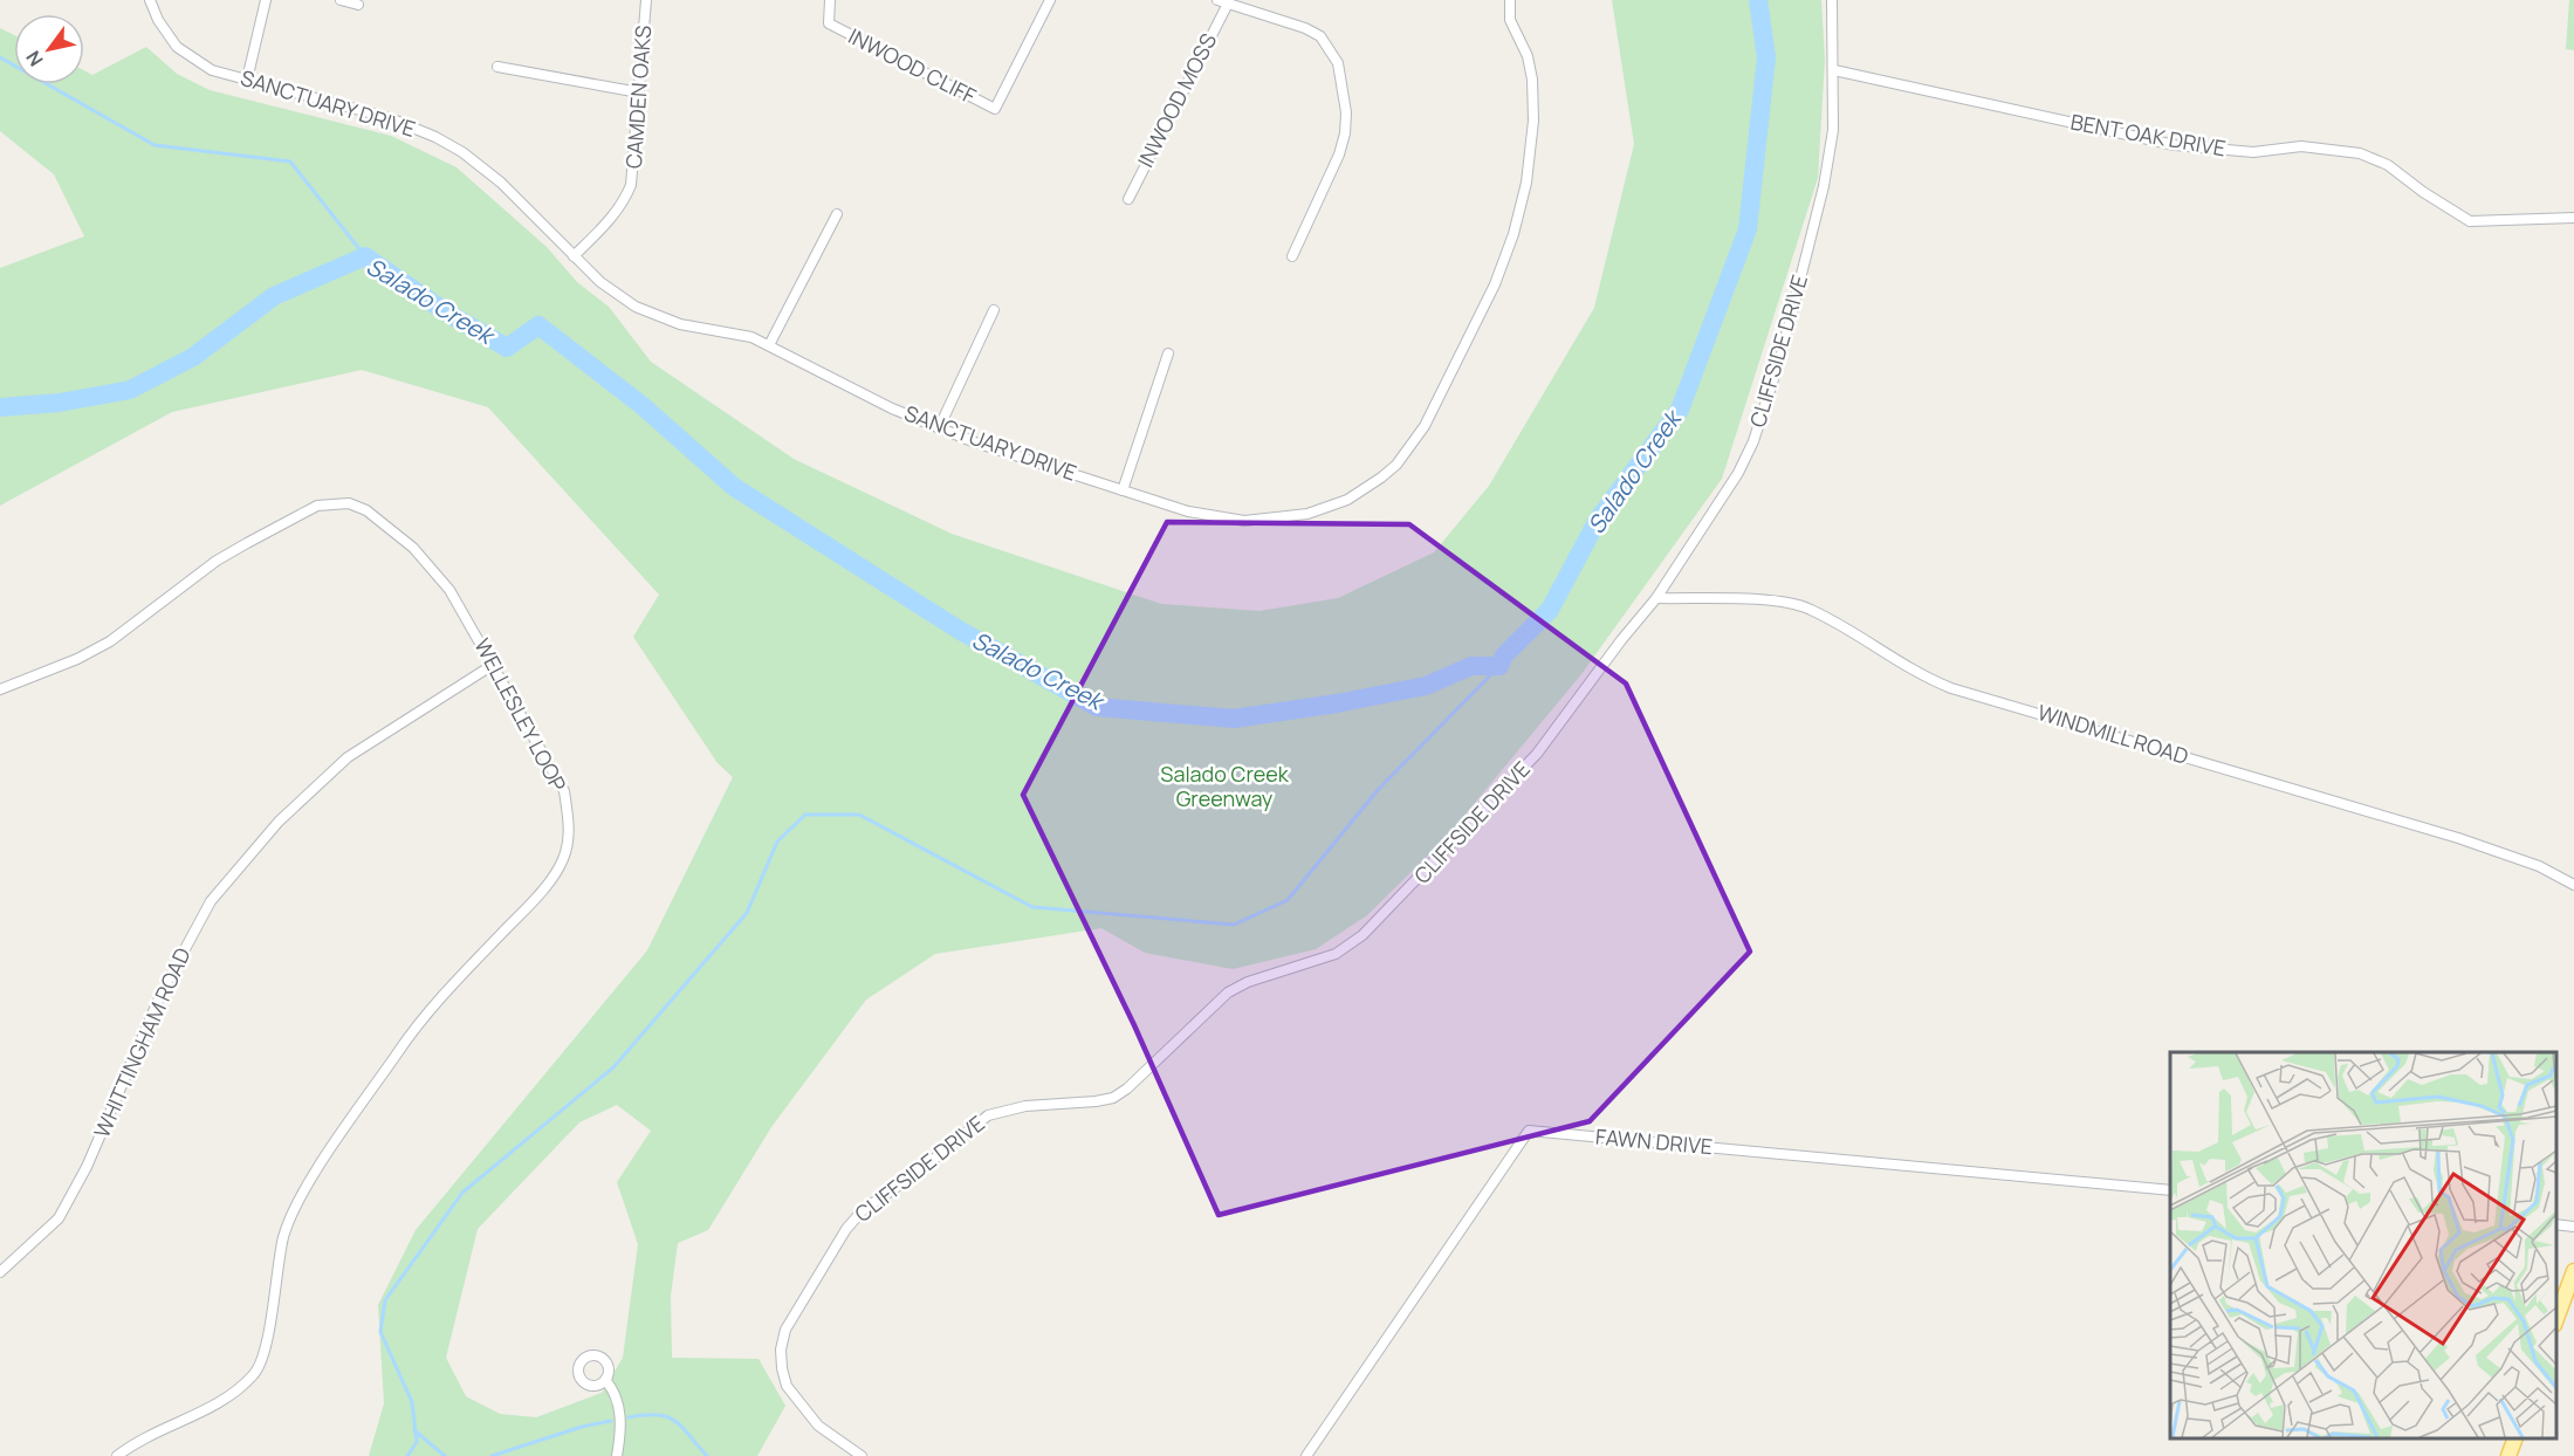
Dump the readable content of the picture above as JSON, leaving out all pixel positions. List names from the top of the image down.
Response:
{
  "streets": {
    "street": [
      "INWOOD CLIFF",
      "CAMDEN OAKS",
      "INWOOD MOSS",
      "SANCTUARY DRIVE",
      "BENT OAK DRIVE",
      "CLIFFSIDE DRIVE",
      "WELLESLEY LOOP",
      "WINDMILL ROAD",
      "WHITTINGHAM ROAD",
      "FAWN DRIVE"
    ]
  },
  "crossings": [
    ["CAMDEN OAKS", "SANCTUARY DRIVE"],
    ["BENT OAK DRIVE", "CLIFFSIDE DRIVE"],
    ["CLIFFSIDE DRIVE", "WINDMILL ROAD"],
    ["WELLESLEY LOOP", "WHITTINGHAM ROAD"]
  ],
  "water": ["Salado Creek"],
  "parks": ["Salado Creek Greenway"],
  "north": "bottom left"
}
